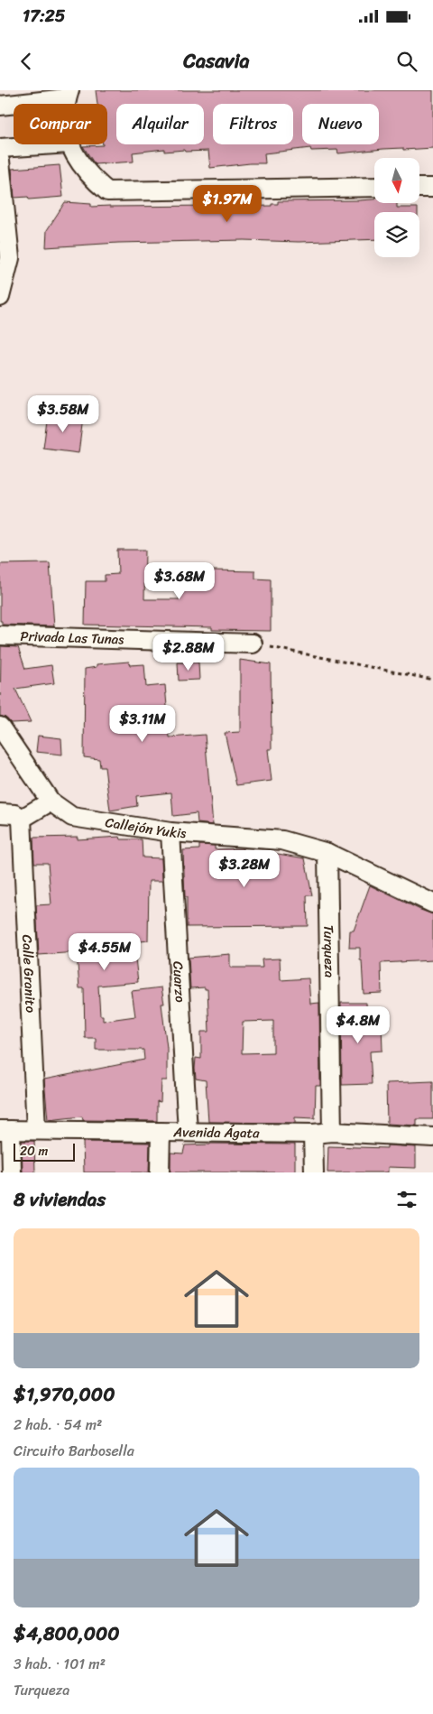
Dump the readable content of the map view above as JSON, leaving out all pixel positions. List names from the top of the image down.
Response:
{
  "streets": {
    "street": [
      "Privada Las Tunas",
      "Callejón Yukis",
      "Turqueza",
      "Calle Granito",
      "Cuarzo",
      "Avenida Ágata"
    ]
  },
  "crossings": [
    ["Callejón Yukis", "Turqueza"],
    ["Callejón Yukis", "Cuarzo"],
    ["Turqueza", "Avenida Ágata"],
    ["Calle Granito", "Avenida Ágata"],
    ["Cuarzo", "Avenida Ágata"]
  ],
  "scale_bar": "20 m",
  "north": "bottom",
  "page": {
    "status": "17:25",
    "header": "Casavia",
    "chip": [
      "Comprar",
      "Alquilar",
      "Filtros",
      "Nuevo"
    ],
    "price": [
      "$1.97M",
      "$3.58M",
      "$3.68M",
      "$2.88M",
      "$3.11M",
      "$3.28M",
      "$4.55M",
      "$4.8M"
    ],
    "scale": "20 m",
    "heading": "8 viviendas",
    "list": [
      {
        "name": "$1,970,000",
        "note": "2 hab. · 54 m² · Circuito Barbosella"
      },
      {
        "name": "$4,800,000",
        "note": "3 hab. · 101 m² · Turqueza"
      }
    ]
  }
}
